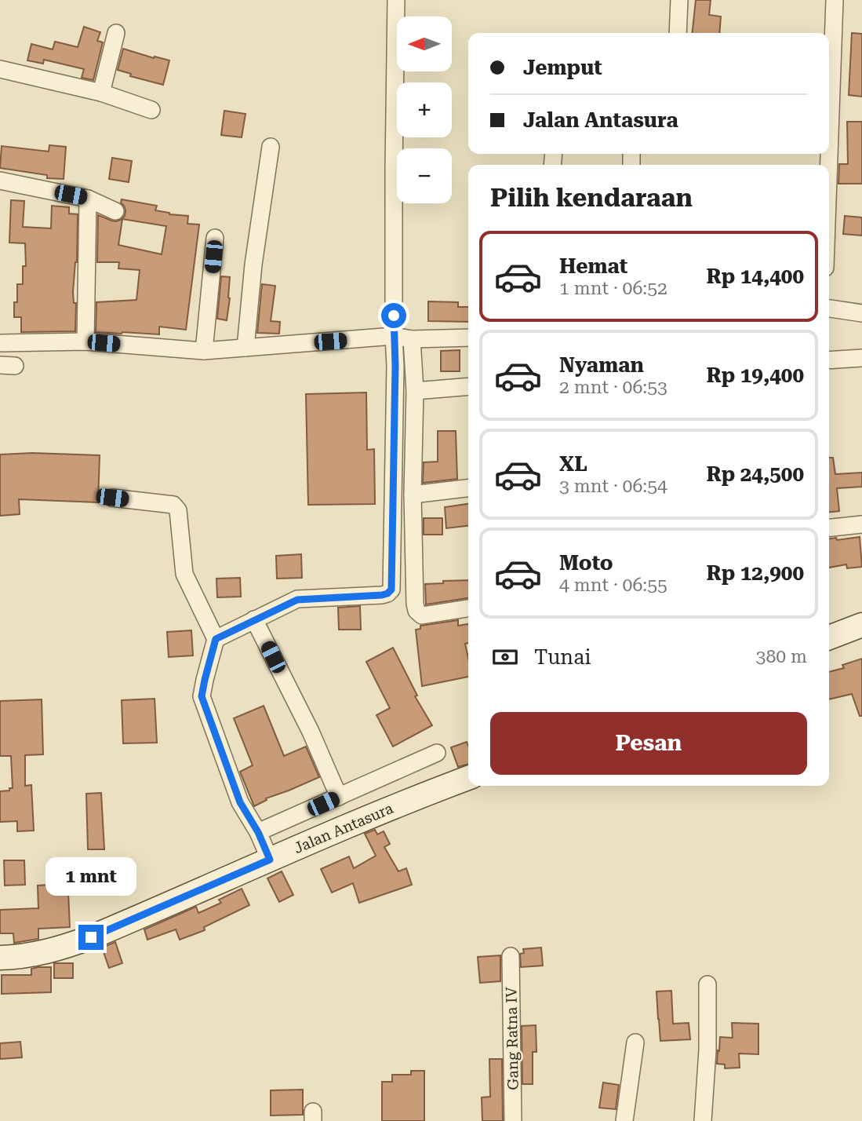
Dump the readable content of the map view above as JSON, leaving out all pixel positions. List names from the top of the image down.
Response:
{
  "streets": {
    "main road": ["Jalan Antasura"],
    "street": ["Gang Ratna IV"]
  },
  "north": "left",
  "page": {
    "map_buttons": ["+", "−"],
    "banner": ["Jemput", "Jalan Antasura"],
    "heading": "Pilih kendaraan",
    "list": [
      {
        "name": "Hemat",
        "note": "1 mnt · 06:52",
        "value": "Rp 14,400"
      },
      {
        "name": "Nyaman",
        "note": "2 mnt · 06:53",
        "value": "Rp 19,400"
      },
      {
        "name": "XL",
        "note": "3 mnt · 06:54",
        "value": "Rp 24,500"
      },
      {
        "name": "Moto",
        "note": "4 mnt · 06:55",
        "value": "Rp 12,900"
      }
    ],
    "pay": ["Tunai", "380 m"],
    "buttons": "Pesan",
    "bubble": "1 mnt"
  }
}
